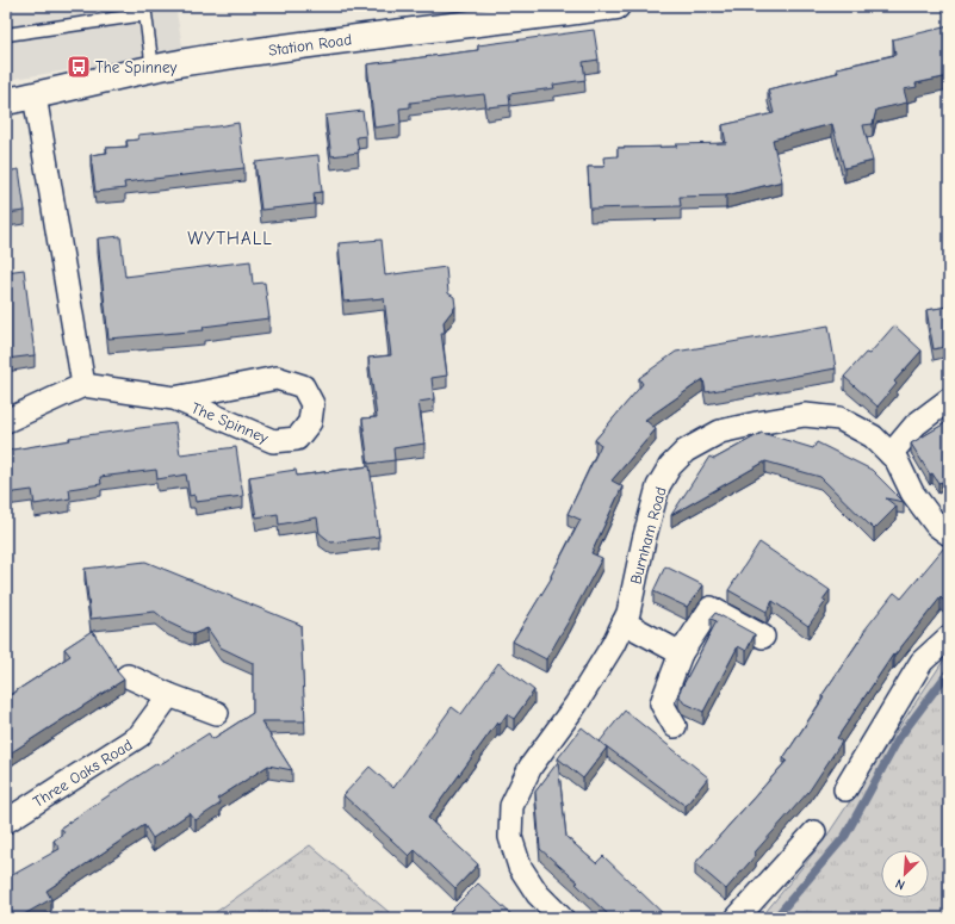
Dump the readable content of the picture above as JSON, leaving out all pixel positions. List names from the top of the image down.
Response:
{
  "streets": {
    "street": [
      "Station Road",
      "The Spinney",
      "Burnham Road",
      "Three Oaks Road"
    ]
  },
  "districts": ["WYTHALL"],
  "places": {
    "bus stop": ["The Spinney"]
  },
  "north": "bottom left"
}
